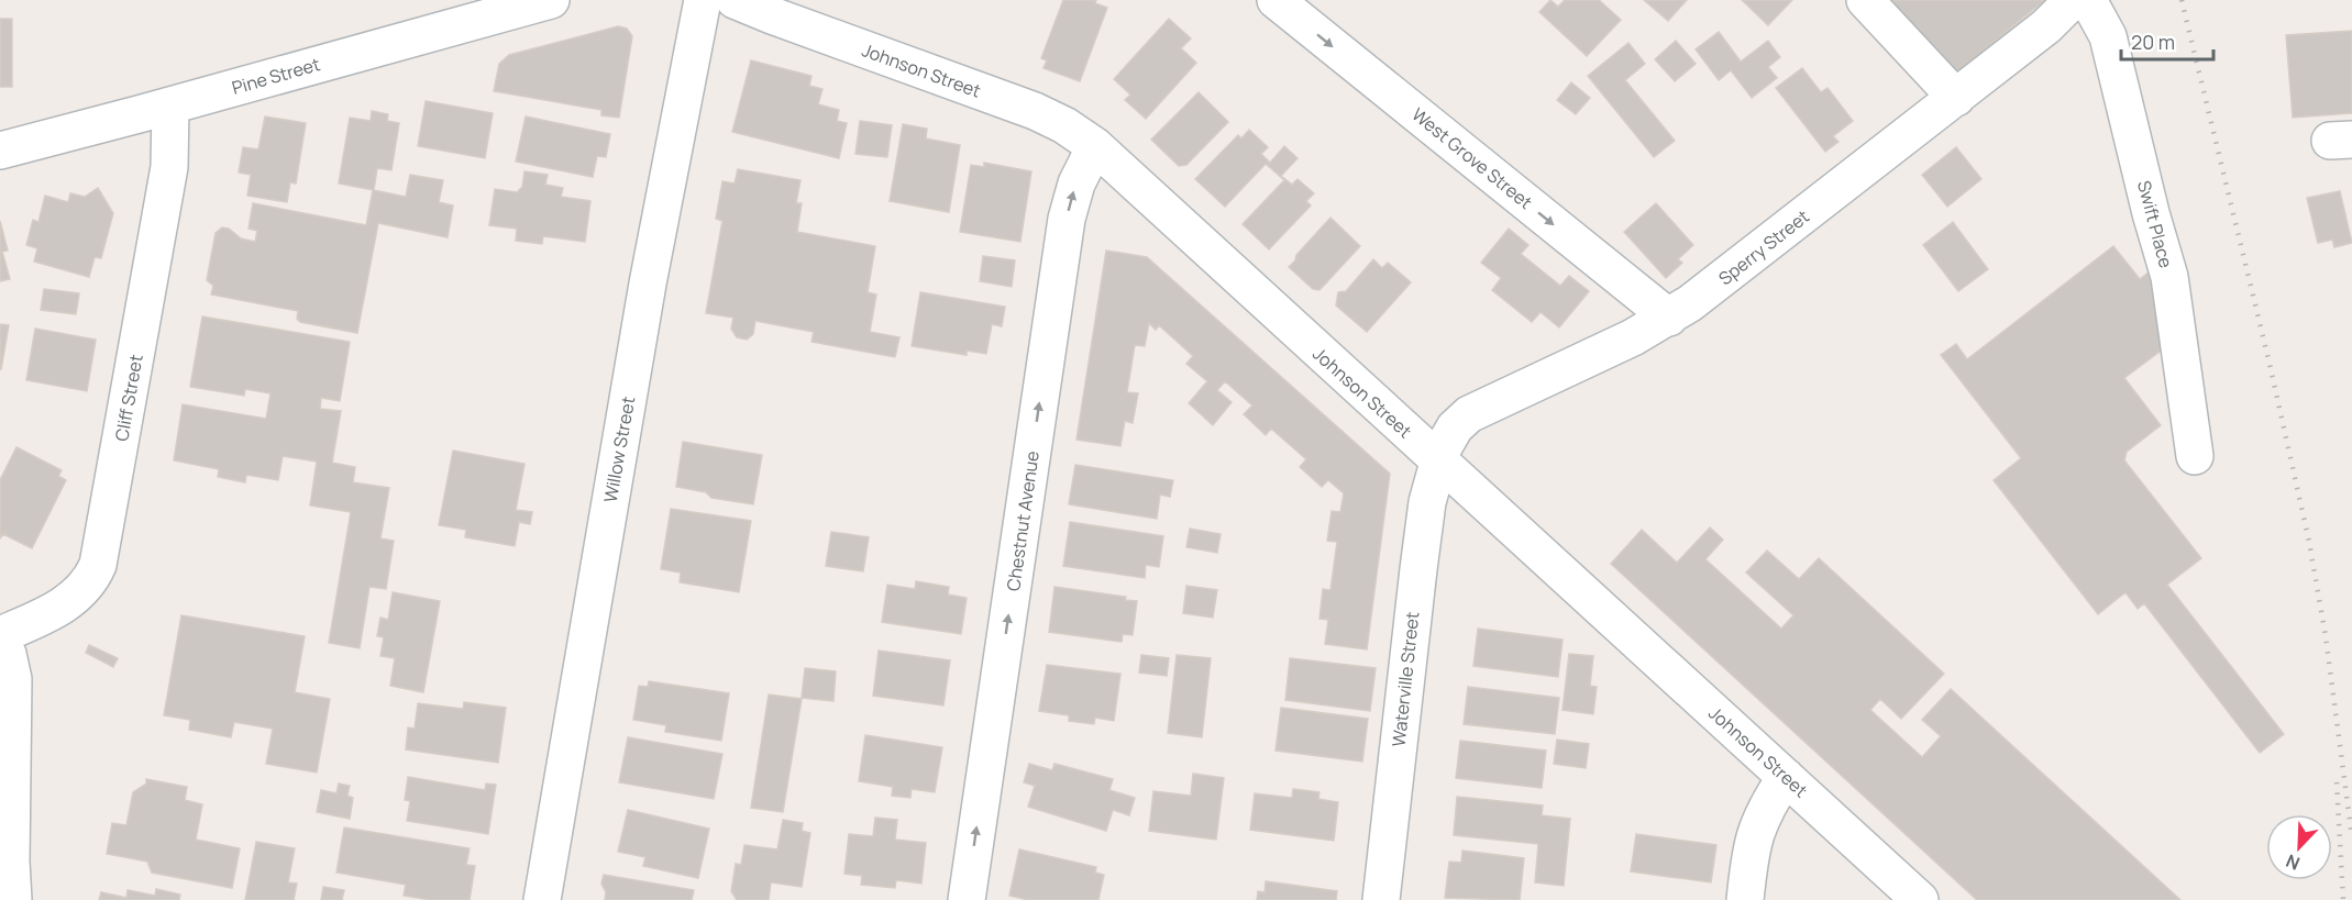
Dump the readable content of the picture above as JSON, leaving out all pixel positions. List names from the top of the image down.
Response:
{
  "streets": {
    "street": [
      "Johnson Street",
      "Pine Street",
      "West Grove Street",
      "Swift Place",
      "Sperry Street",
      "Cliff Street",
      "Willow Street",
      "Chestnut Avenue",
      "Waterville Street"
    ]
  },
  "crossings": [
    ["Johnson Street", "Sperry Street"],
    ["Johnson Street", "Chestnut Avenue"],
    ["Johnson Street", "Waterville Street"],
    ["Pine Street", "Cliff Street"],
    ["West Grove Street", "Sperry Street"],
    ["Sperry Street", "Waterville Street"]
  ],
  "one_way": ["West Grove Street", "Chestnut Avenue"],
  "scale_bar": "20 m",
  "north": "bottom left"
}
